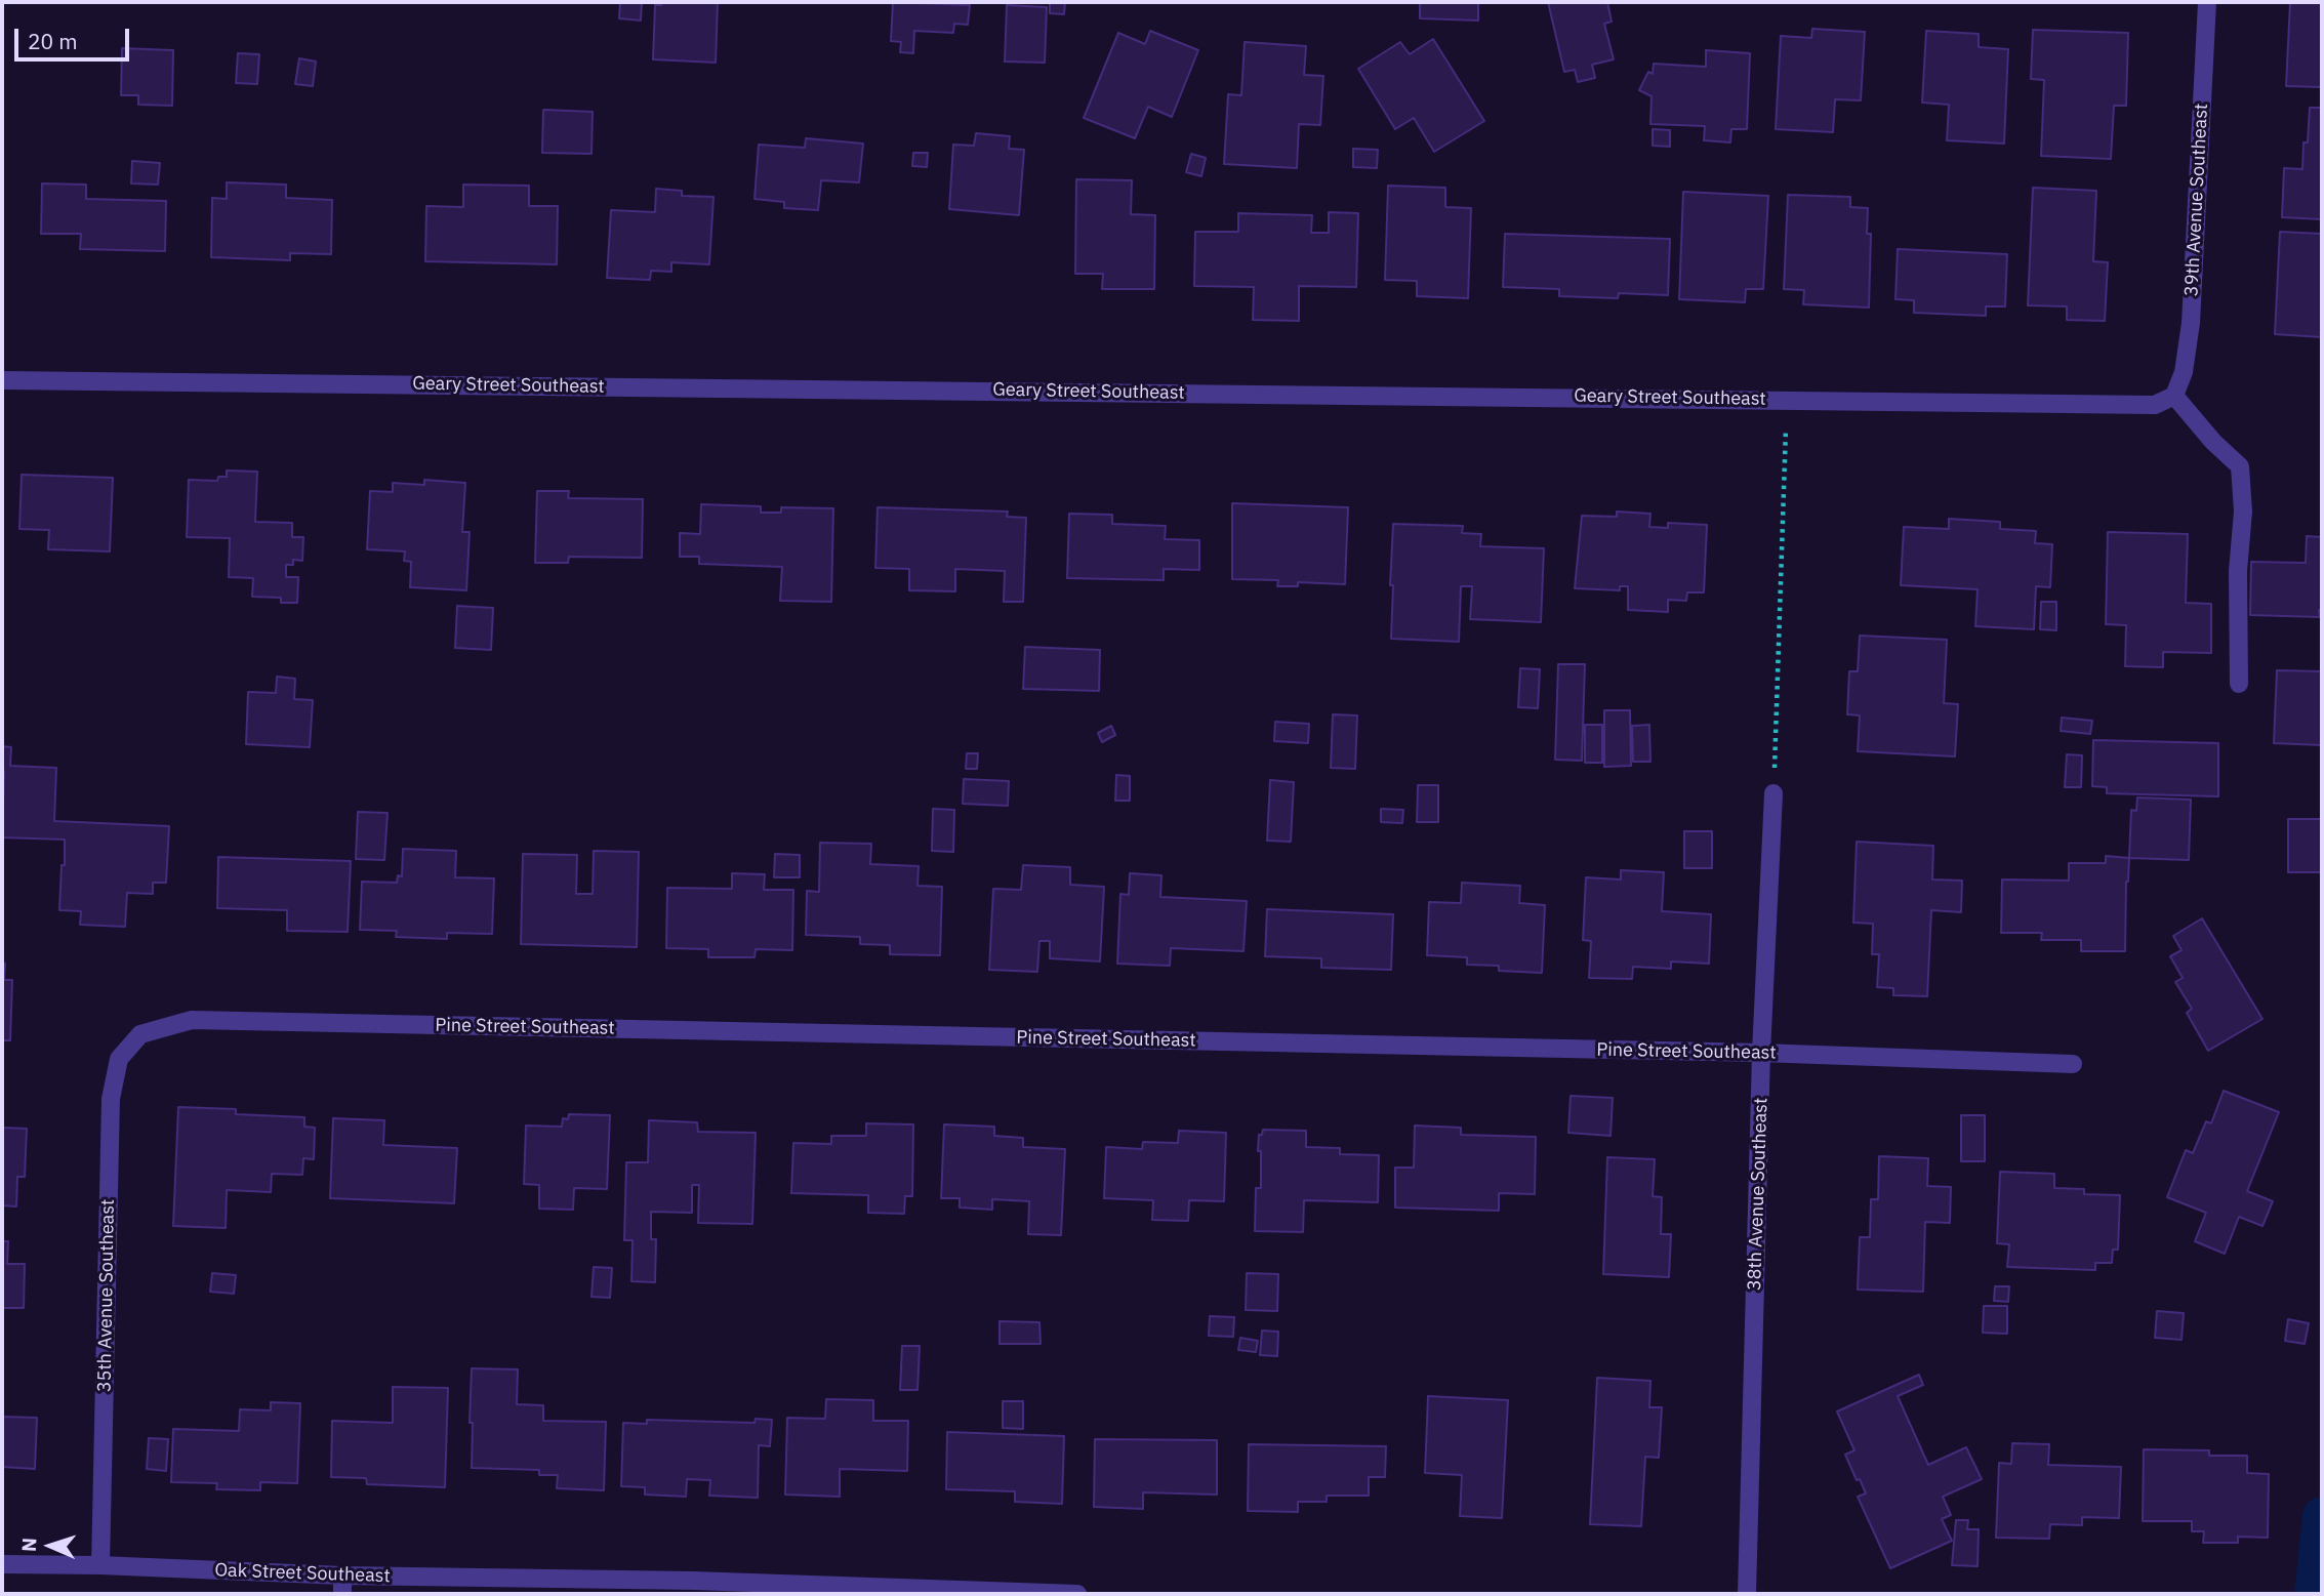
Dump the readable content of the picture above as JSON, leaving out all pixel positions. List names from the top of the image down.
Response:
{
  "streets": {
    "street": [
      "39th Avenue Southeast",
      "Geary Street Southeast",
      "Pine Street Southeast",
      "38th Avenue Southeast",
      "35th Avenue Southeast",
      "Oak Street Southeast"
    ]
  },
  "crossings": [
    ["39th Avenue Southeast", "Geary Street Southeast"],
    ["Pine Street Southeast", "38th Avenue Southeast"],
    ["Pine Street Southeast", "35th Avenue Southeast"],
    ["35th Avenue Southeast", "Oak Street Southeast"]
  ],
  "scale_bar": "20 m",
  "north": "left"
}
